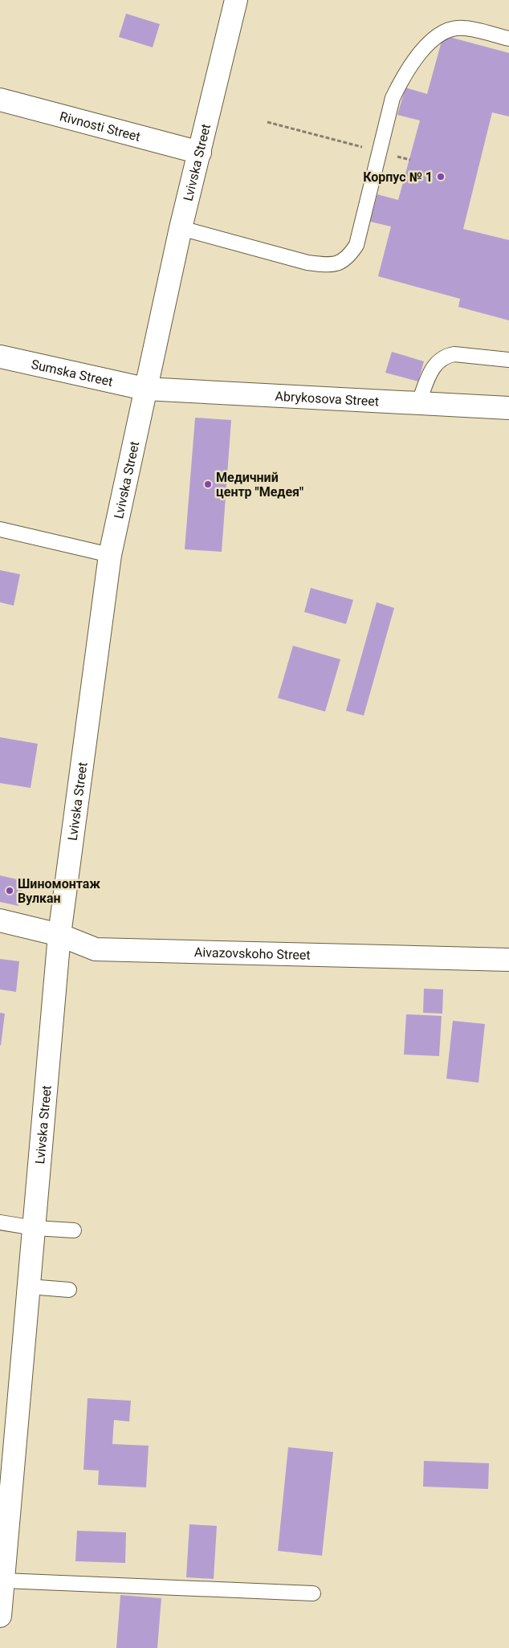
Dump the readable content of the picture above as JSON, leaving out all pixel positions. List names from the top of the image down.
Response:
{
  "streets": {
    "main road": [
      "Rivnosti Street",
      "Lvivska Street",
      "Sumska Street",
      "Abrykosova Street",
      "Aivazovskoho Street"
    ]
  },
  "crossings": [
    ["Rivnosti Street", "Lvivska Street"],
    ["Lvivska Street", "Sumska Street"],
    ["Lvivska Street", "Abrykosova Street"],
    ["Lvivska Street", "Aivazovskoho Street"],
    ["Sumska Street", "Abrykosova Street"]
  ],
  "places": ["Корпус № 1", "Медичний центр \"Медея\"", "Шиномонтаж Вулкан"]
}
